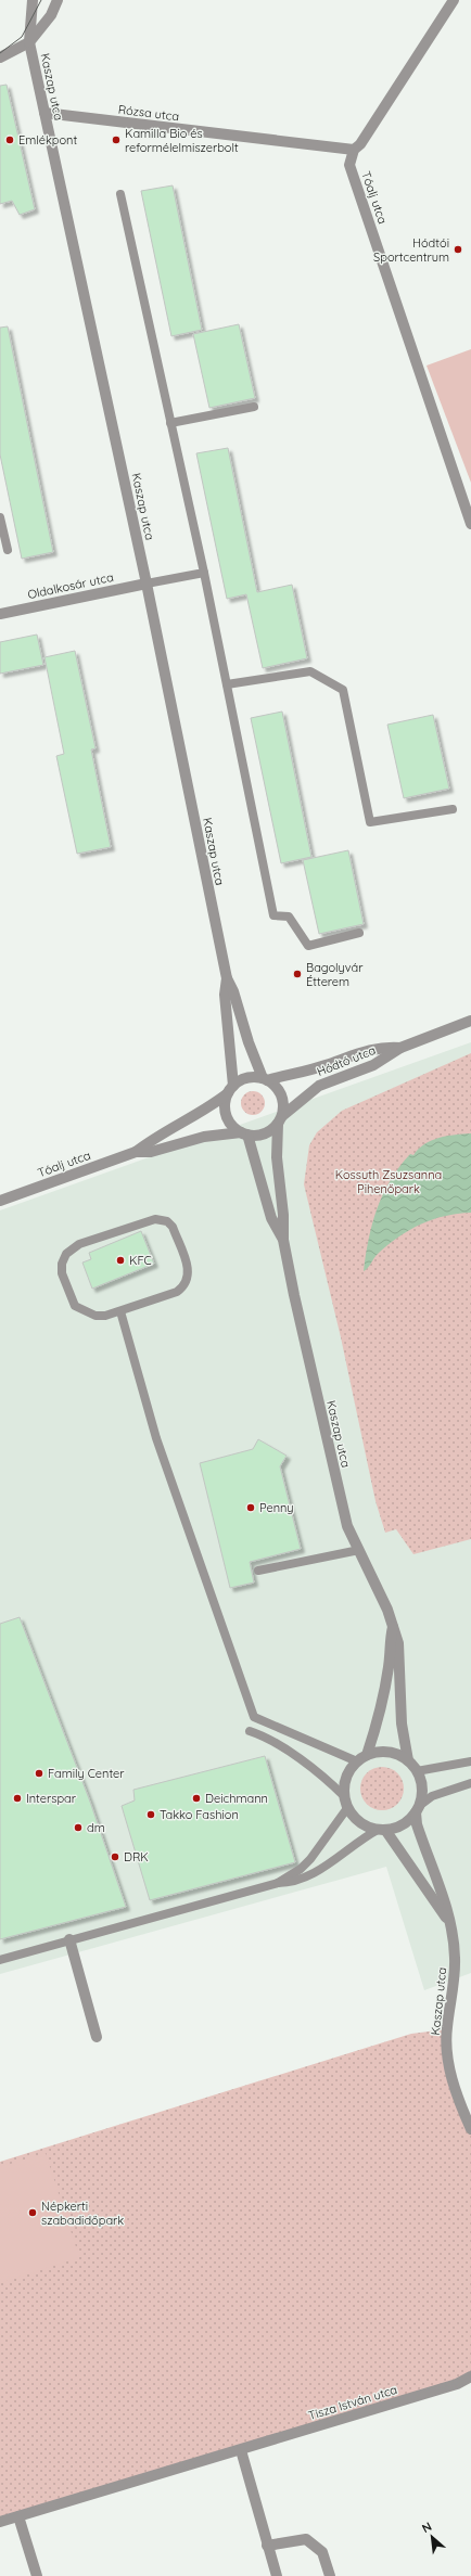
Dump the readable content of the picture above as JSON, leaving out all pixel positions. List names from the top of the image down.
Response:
{
  "streets": {
    "street": [
      "Kaszap utca",
      "Rózsa utca",
      "Tóalj utca",
      "Oldalkosár utca",
      "Hódtó utca",
      "Tisza István utca"
    ]
  },
  "crossings": [
    ["Kaszap utca", "Rózsa utca"],
    ["Kaszap utca", "Tóalj utca"],
    ["Kaszap utca", "Oldalkosár utca"],
    ["Kaszap utca", "Hódtó utca"],
    ["Rózsa utca", "Tóalj utca"],
    ["Tóalj utca", "Hódtó utca"]
  ],
  "parks": ["Kossuth Zsuzsanna Pihenőpark"],
  "places": [
    "Emlékpont",
    "Kamilla Bio és reformélelmiszerbolt",
    "Hódtói Sportcentrum",
    "Bagolyvár Étterem",
    "KFC",
    "Penny",
    "Family Center",
    "Interspar",
    "Deichmann",
    "Takko Fashion",
    "dm",
    "DRK",
    "Népkerti szabadidőpark"
  ],
  "north": "top left"
}
